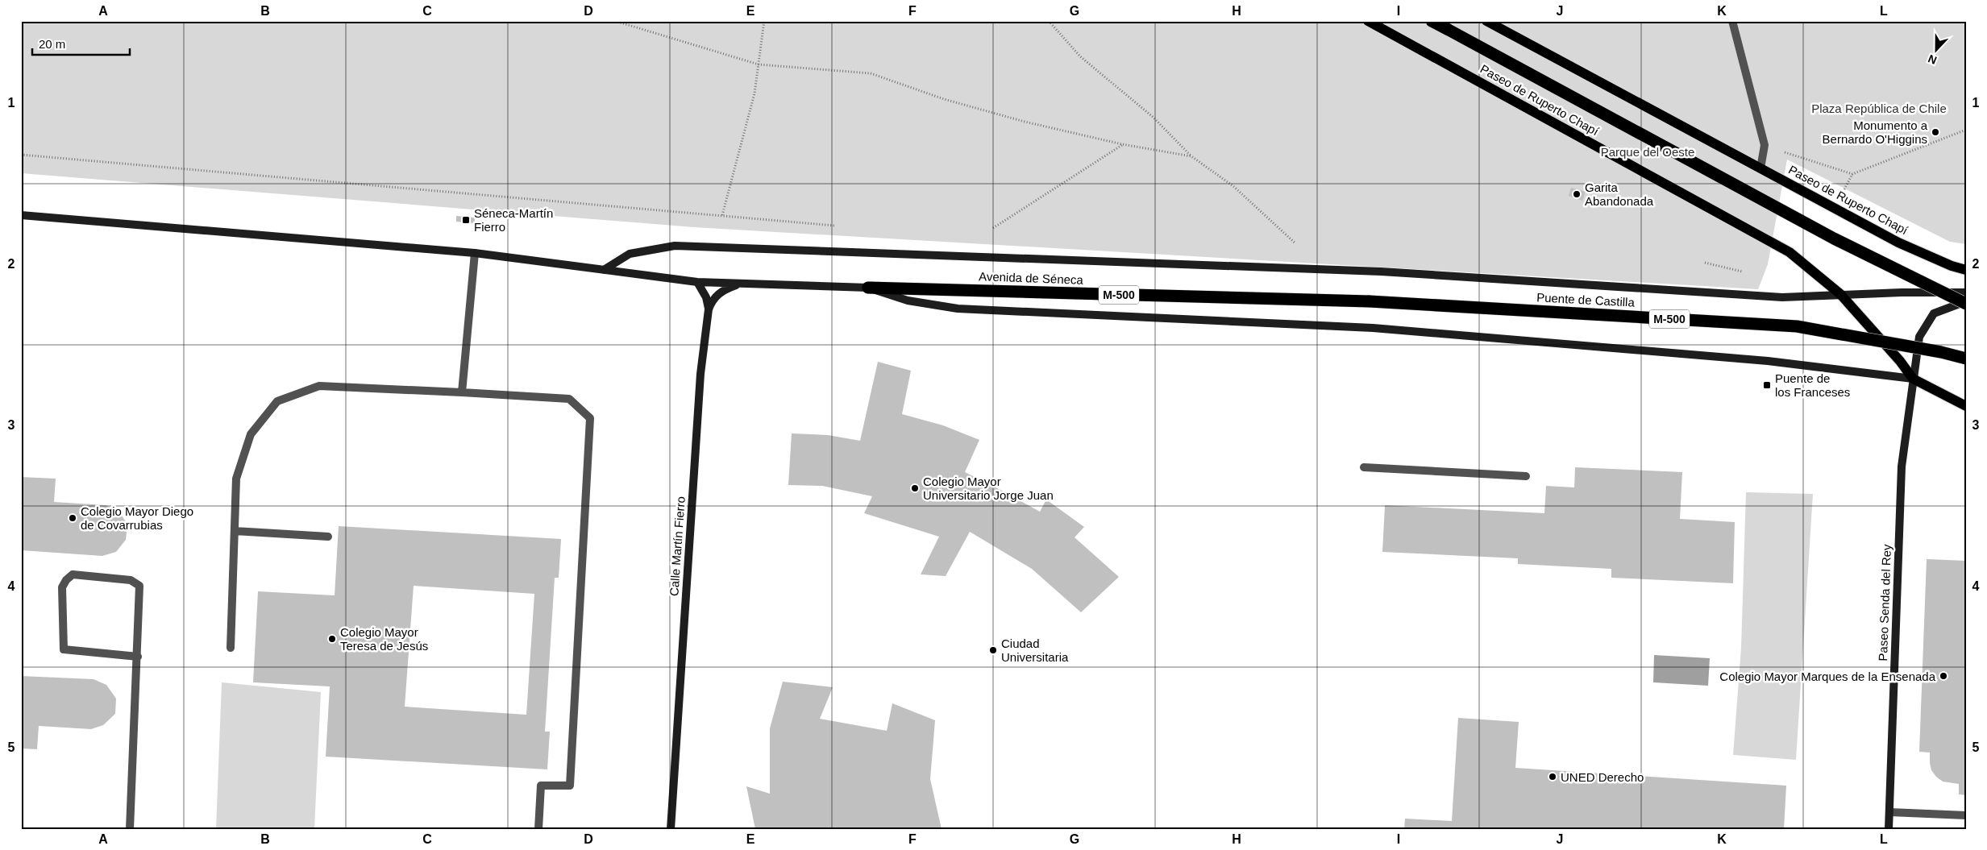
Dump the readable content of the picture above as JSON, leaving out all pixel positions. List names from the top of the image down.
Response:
{
  "streets": {
    "highway": ["Avenida de Séneca", "M-500", "Puente de Castilla"],
    "main road": ["Paseo de Ruperto Chapí", "Calle Martín Fierro", "Paseo Senda del Rey"]
  },
  "crossings": [
    ["Paseo de Ruperto Chapí", "Paseo Senda del Rey"],
    ["Avenida de Séneca", "Puente de Castilla"],
    ["Avenida de Séneca", "Calle Martín Fierro"]
  ],
  "parks": ["Plaza República de Chile", "Parque del Oeste"],
  "places": {
    "other": [
      "Monumento a Bernardo O'Higgins",
      "Garita Abandonada",
      "Colegio Mayor Universitario Jorge Juan",
      "Colegio Mayor Diego de Covarrubias",
      "Colegio Mayor Teresa de Jesús",
      "Ciudad Universitaria",
      "Colegio Mayor Marques de la Ensenada",
      "UNED Derecho"
    ],
    "transit": ["Séneca-Martín Fierro", "Puente de los Franceses"]
  },
  "scale_bar": "20 m",
  "north": "bottom",
  "grid": {
    "columns": [
      "A",
      "B",
      "C",
      "D",
      "E",
      "F",
      "G",
      "H",
      "I",
      "J",
      "K",
      "L"
    ],
    "rows": [
      "1",
      "2",
      "3",
      "4",
      "5"
    ]
  }
}
